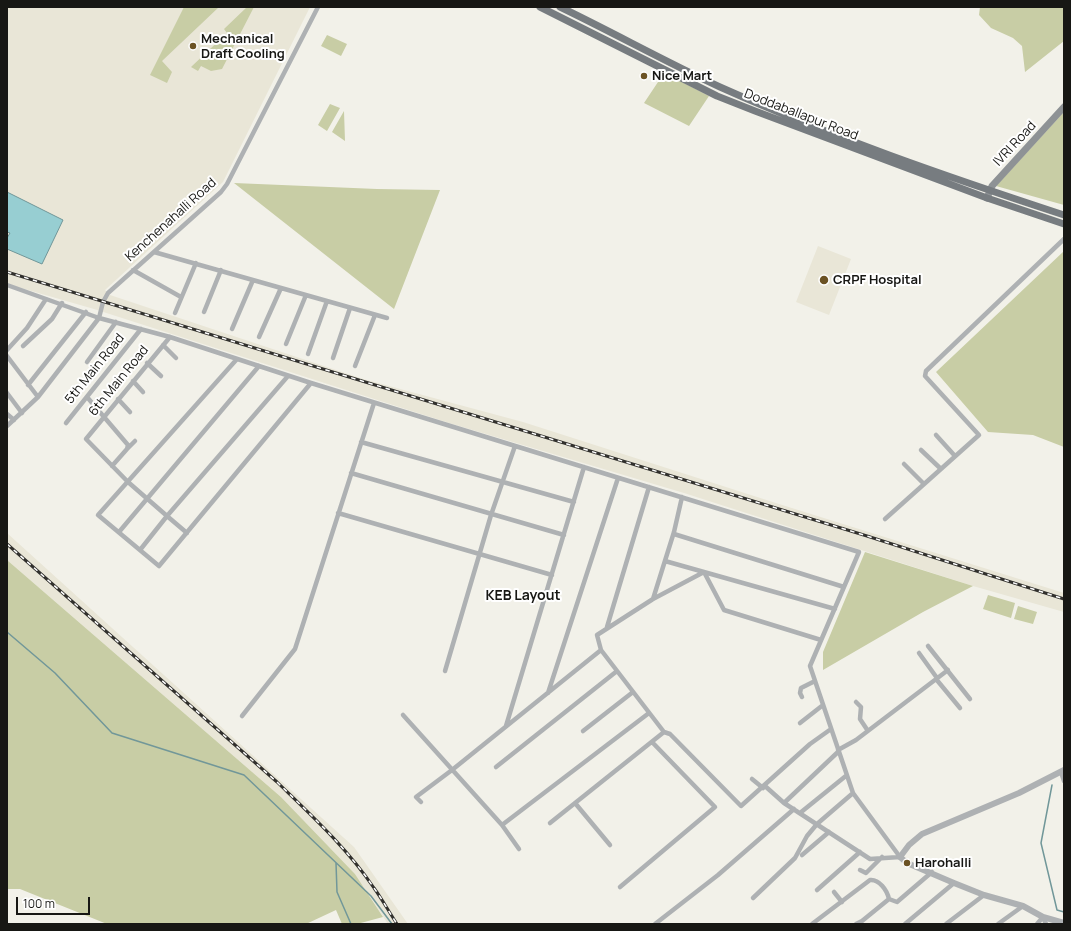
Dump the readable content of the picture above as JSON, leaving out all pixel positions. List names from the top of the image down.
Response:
{
  "streets": {
    "main road": ["Doddaballapur Road", "IVRI Road"],
    "street": ["Kenchenahalli Road", "5th Main Road", "6th Main Road"]
  },
  "crossings": [
    ["Doddaballapur Road", "IVRI Road"]
  ],
  "districts": ["KEB Layout"],
  "places": [
    "Mechanical Draft Cooling",
    "Nice Mart",
    "CRPF Hospital",
    "Harohalli"
  ],
  "scale_bar": "100 m"
}
